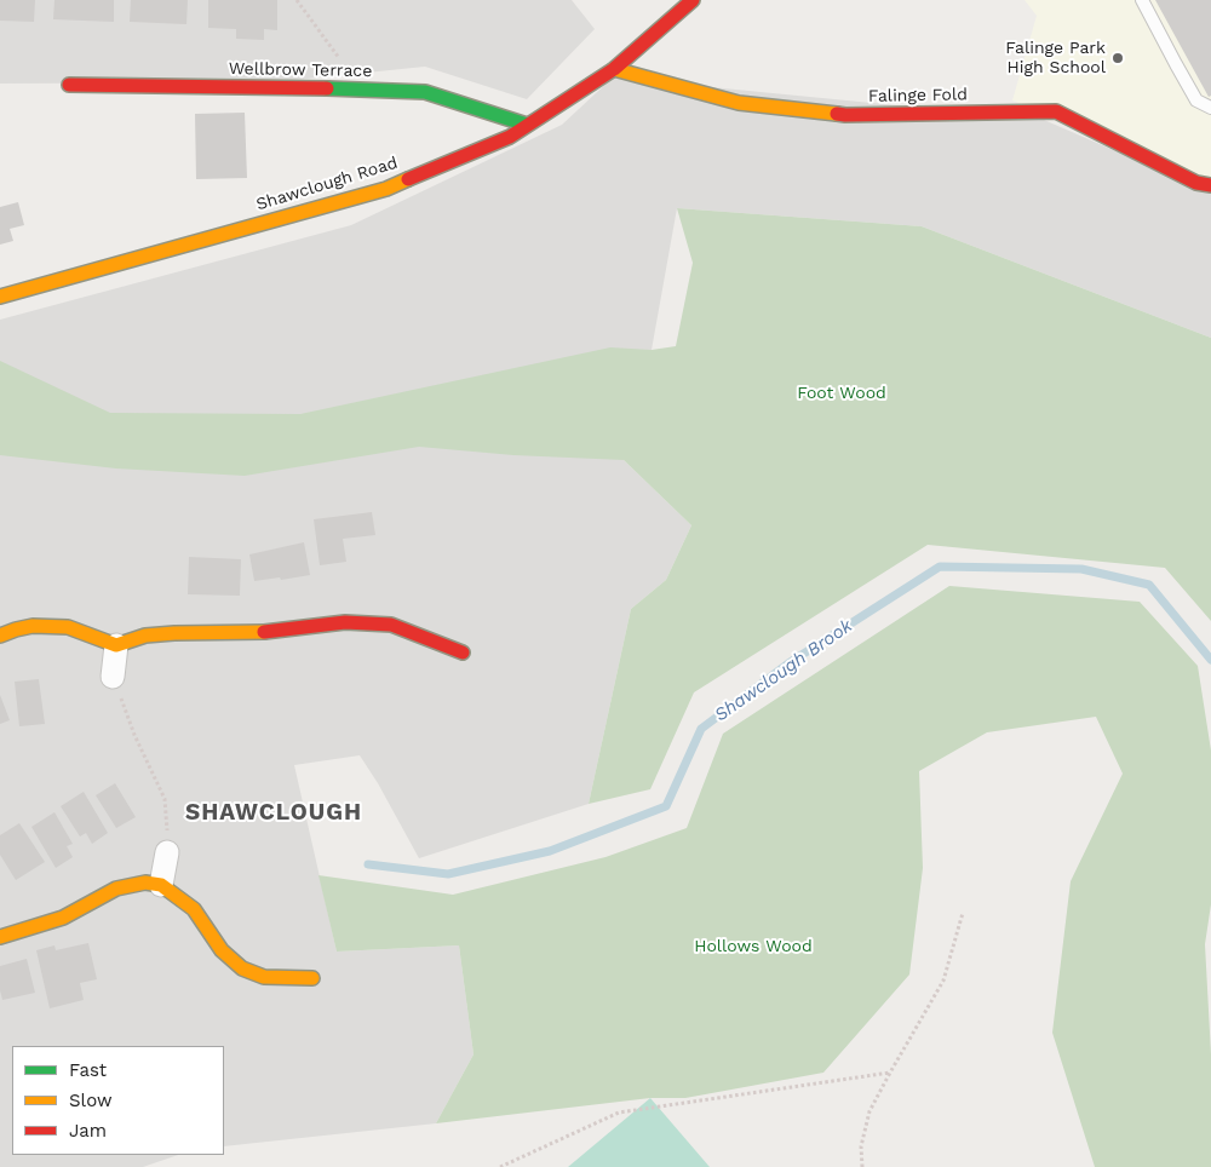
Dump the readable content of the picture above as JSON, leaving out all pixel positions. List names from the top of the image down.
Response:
{
  "streets": {
    "street": ["Wellbrow Terrace", "Falinge Fold", "Shawclough Road"]
  },
  "crossings": [
    ["Wellbrow Terrace", "Shawclough Road"],
    ["Falinge Fold", "Shawclough Road"]
  ],
  "districts": ["SHAWCLOUGH"],
  "water": ["Shawclough Brook"],
  "parks": ["Foot Wood", "Hollows Wood"],
  "places": ["Falinge Park High School"],
  "legend": ["Fast", "Slow", "Jam"]
}
